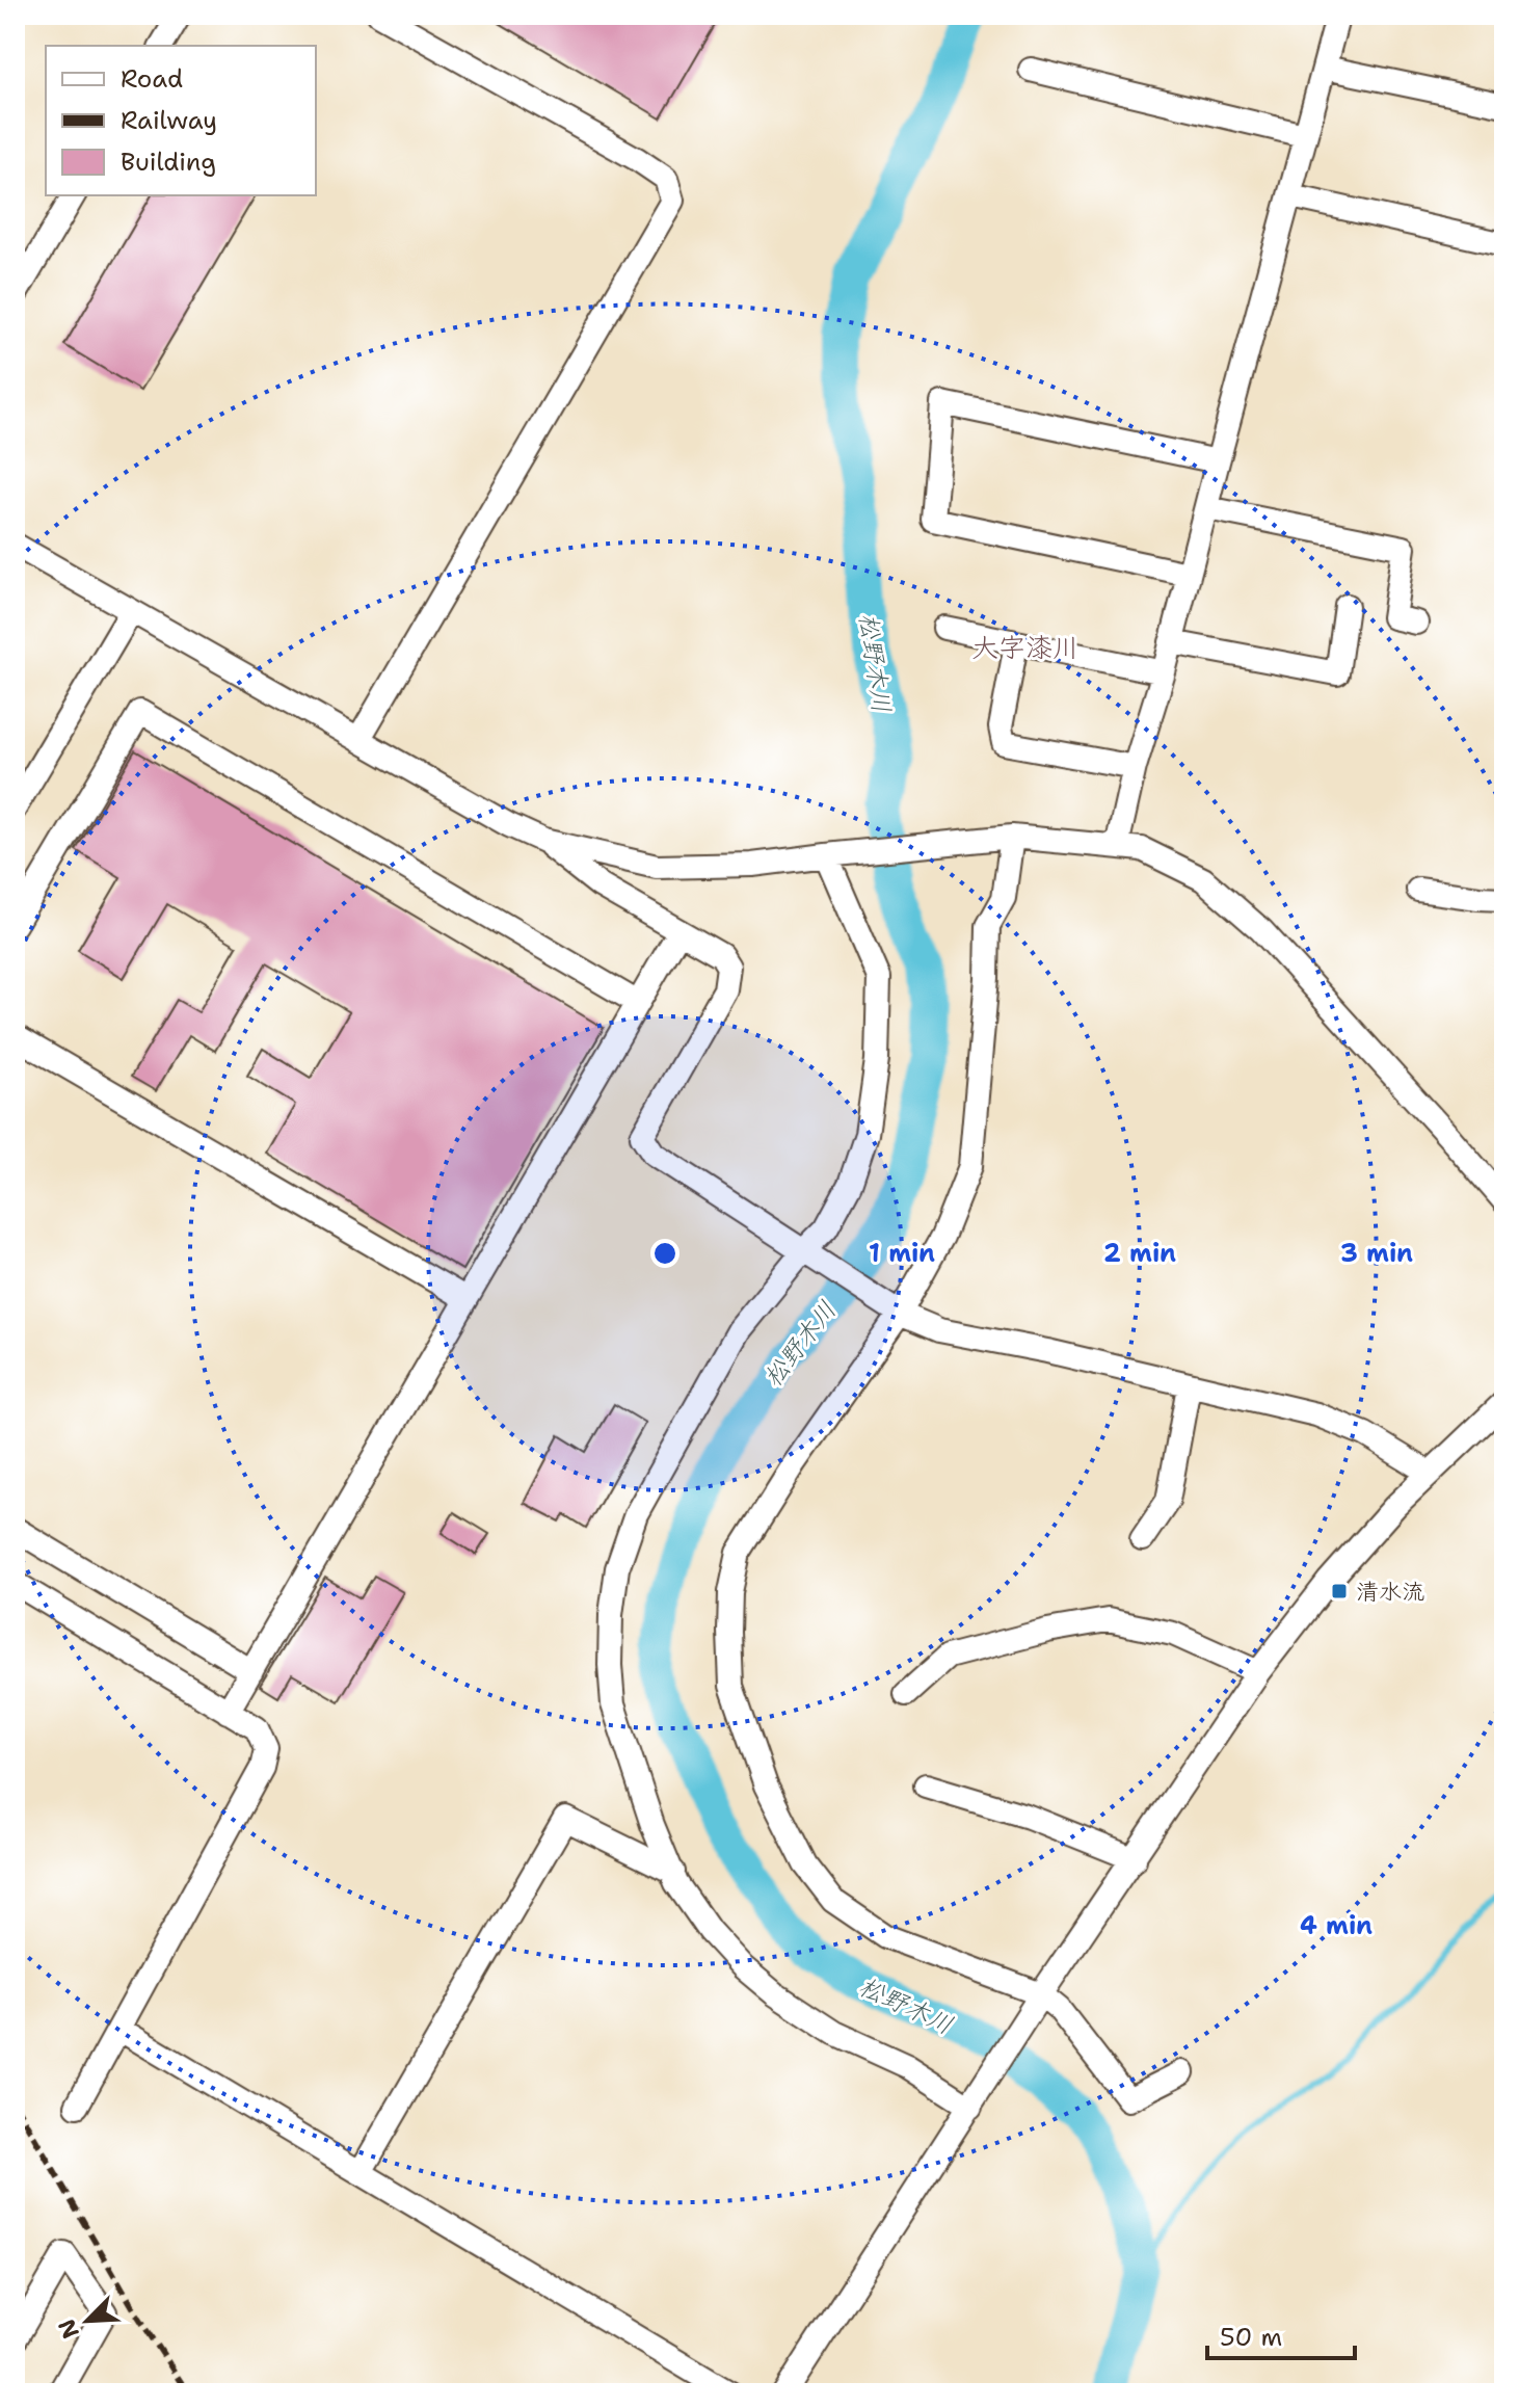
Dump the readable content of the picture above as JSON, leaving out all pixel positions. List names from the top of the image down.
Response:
{
  "districts": ["大字漆川"],
  "water": ["松野木川"],
  "places": {
    "transit": ["清水流"]
  },
  "legend": ["Road", "Railway", "Building"],
  "scale_bar": "50 m",
  "north": "bottom left",
  "rings": [
    "1 min",
    "2 min",
    "3 min",
    "4 min"
  ]
}
